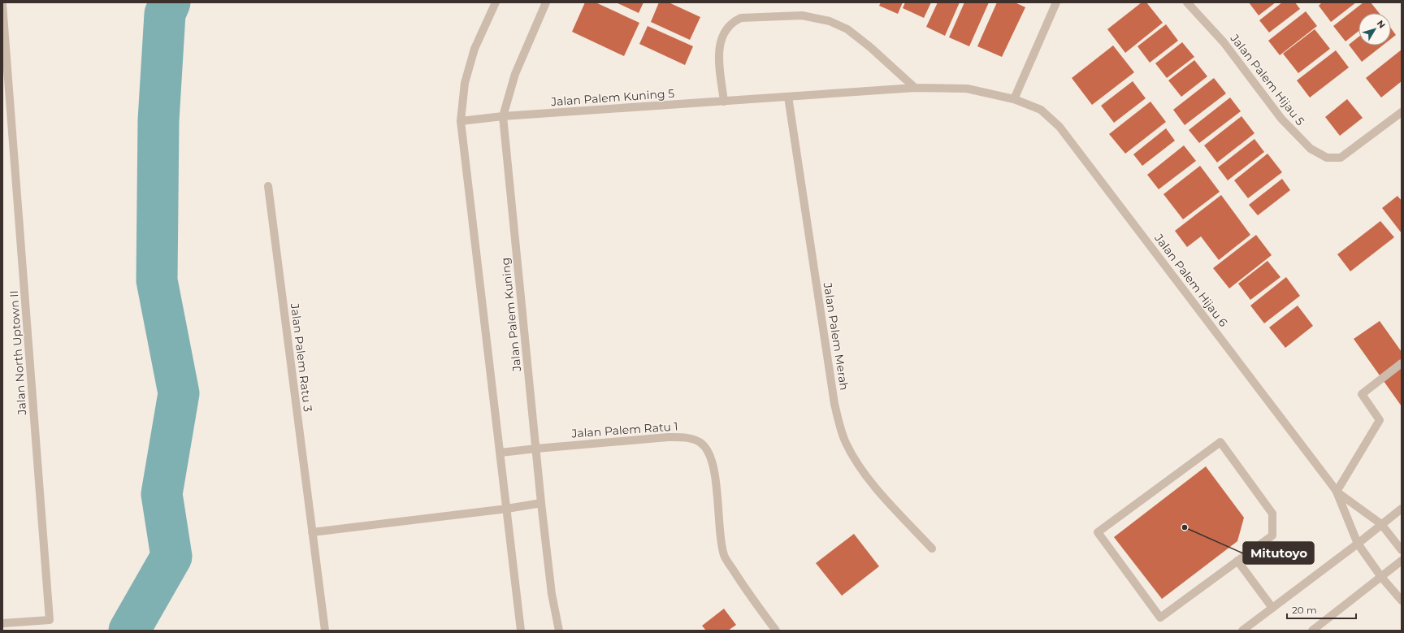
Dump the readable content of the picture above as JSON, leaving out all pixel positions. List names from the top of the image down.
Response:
{
  "streets": {
    "street": [
      "Jalan Palem Hijau 5",
      "Jalan Palem Kuning 5",
      "Jalan Palem Hijau 6",
      "Jalan Palem Kuning",
      "Jalan Palem Merah",
      "Jalan North Uptown II",
      "Jalan Palem Ratu 3",
      "Jalan Palem Ratu 1"
    ]
  },
  "crossings": [
    ["Jalan Palem Kuning 5", "Jalan Palem Hijau 6"],
    ["Jalan Palem Kuning 5", "Jalan Palem Kuning"],
    ["Jalan Palem Kuning 5", "Jalan Palem Merah"],
    ["Jalan Palem Kuning", "Jalan Palem Ratu 1"]
  ],
  "places": ["Mitutoyo"],
  "scale_bar": "20 m",
  "north": "top right"
}
